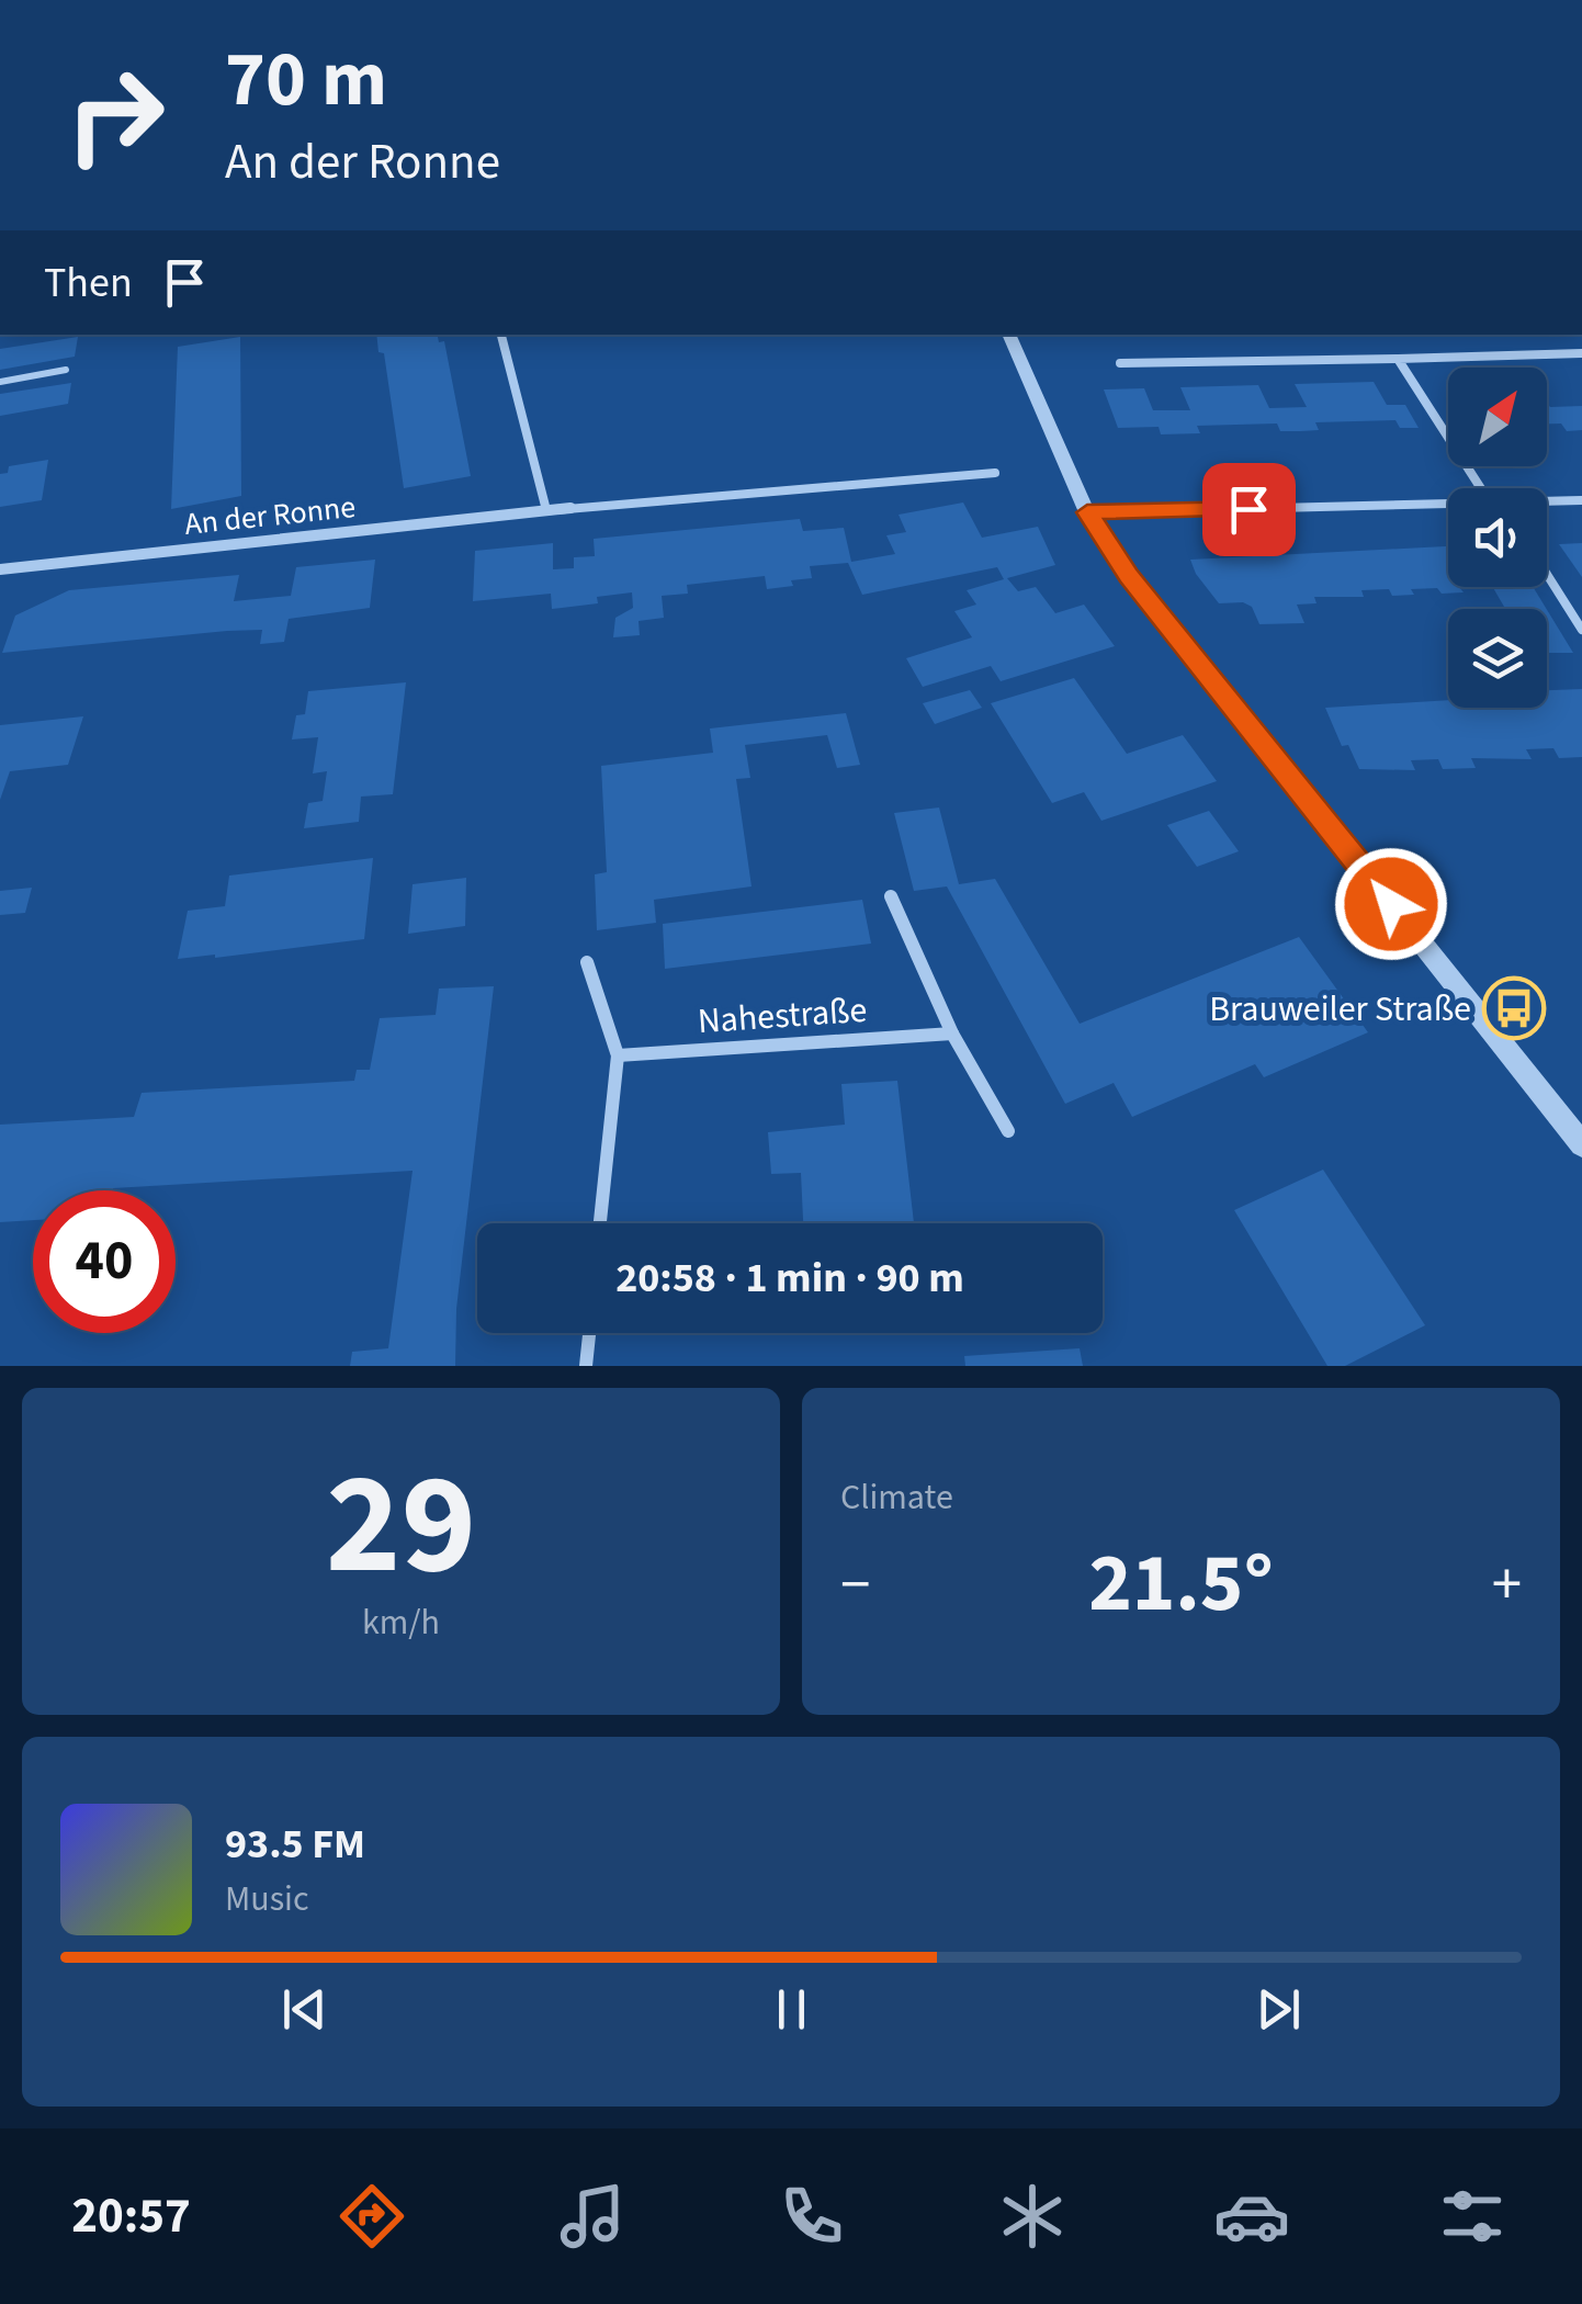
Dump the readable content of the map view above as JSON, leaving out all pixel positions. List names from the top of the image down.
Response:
{
  "streets": {
    "street": ["An der Ronne", "Nahestraße"]
  },
  "places": {
    "bus stop": ["Brauweiler Straße"]
  },
  "north": "top right",
  "page": {
    "turn": ["70 m", "An der Ronne"],
    "then": "Then",
    "limit": "40",
    "trip": "20:58 · 1 min · 90 m",
    "tile": [
      ["29", "km/h"],
      "Climate"
    ],
    "heat": ["−", "21.5°", "+"],
    "song": ["93.5 FM", "Music"],
    "tabs": "20:57"
  }
}
